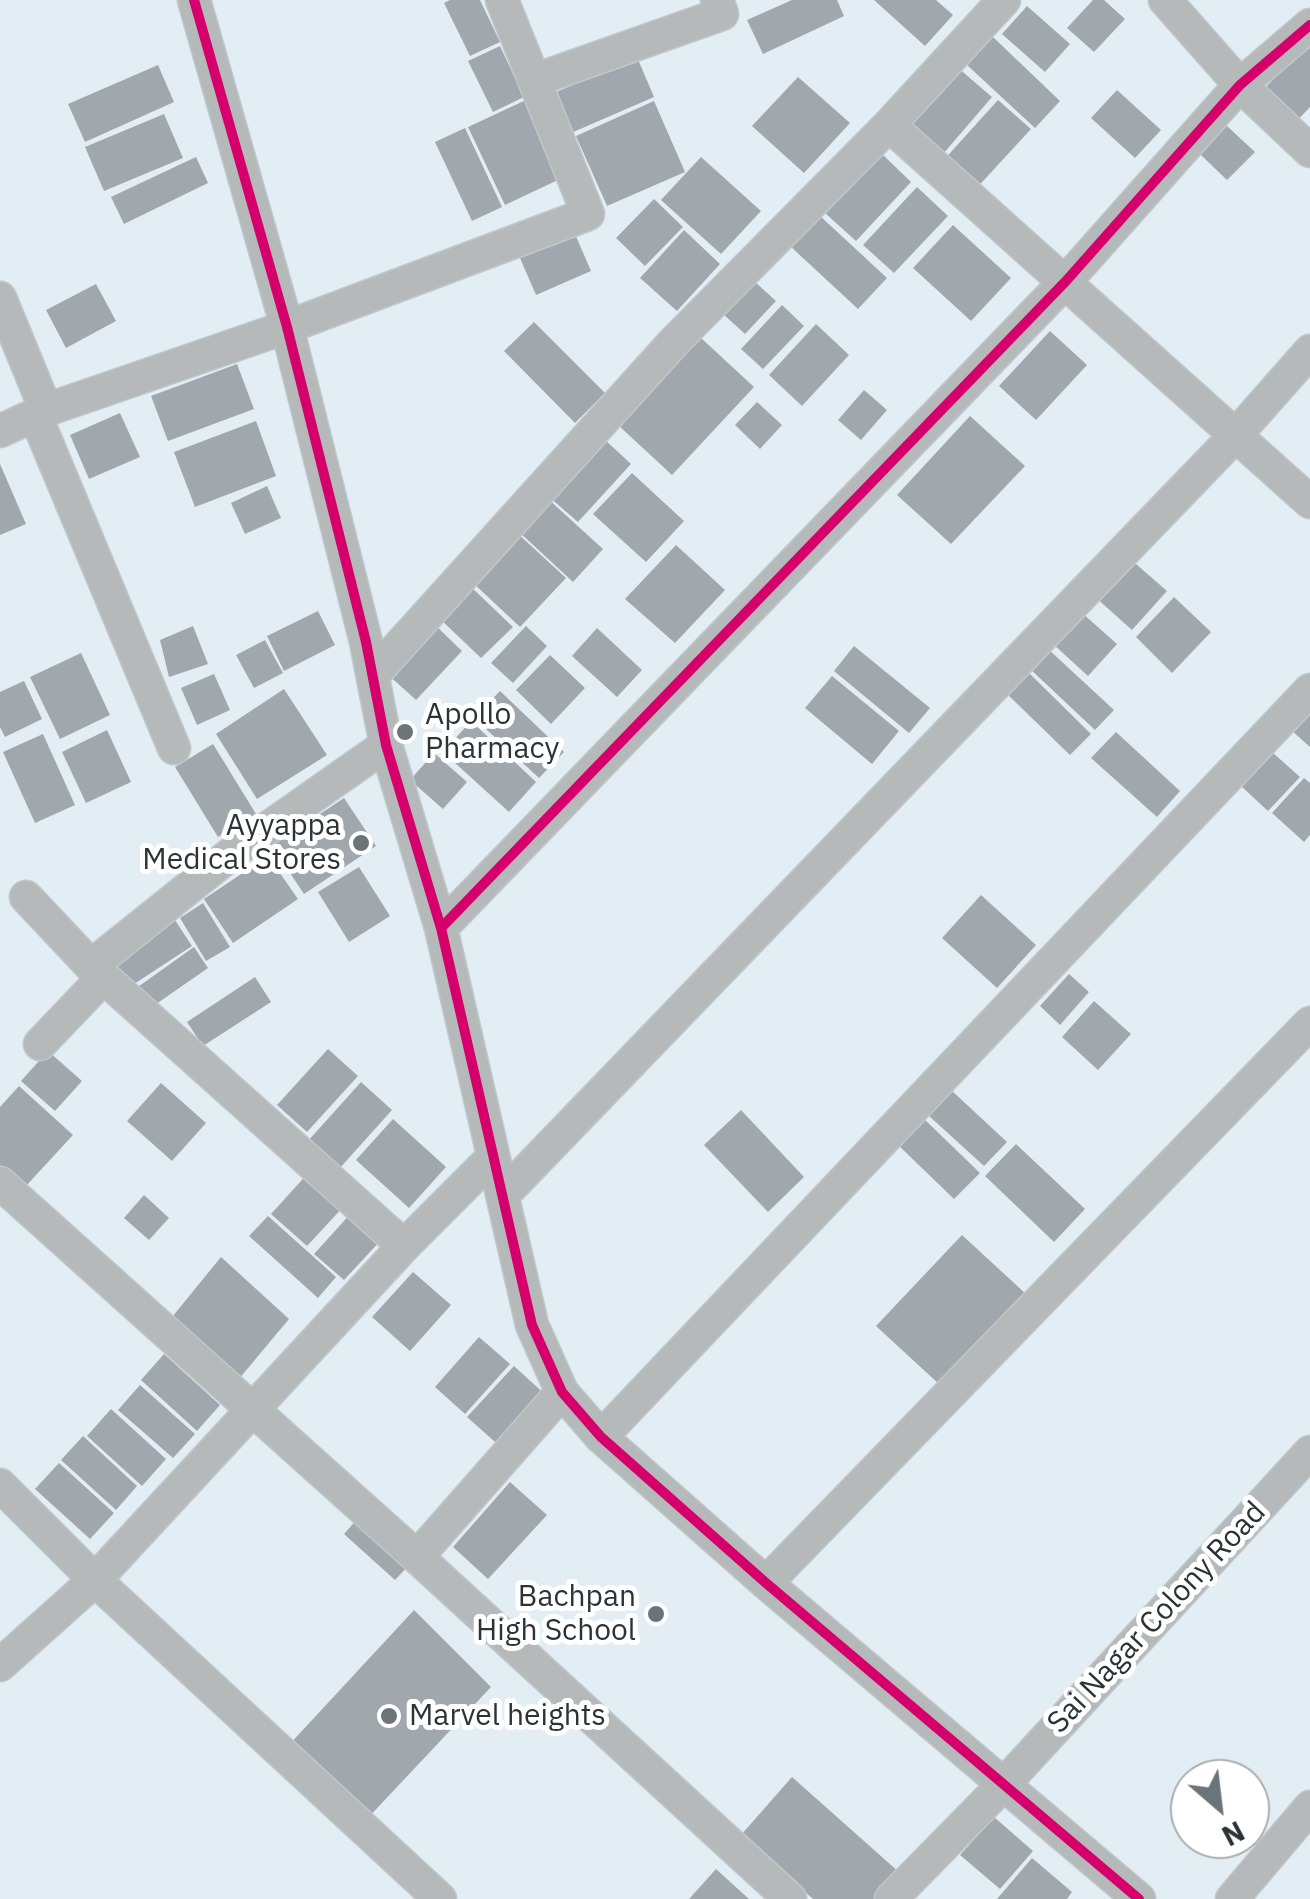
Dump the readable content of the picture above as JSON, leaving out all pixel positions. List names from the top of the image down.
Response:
{
  "streets": {
    "street": ["Sai Nagar Colony Road"]
  },
  "places": [
    "Apollo Pharmacy",
    "Ayyappa Medical Stores",
    "Bachpan High School",
    "Marvel heights"
  ],
  "north": "bottom right"
}
